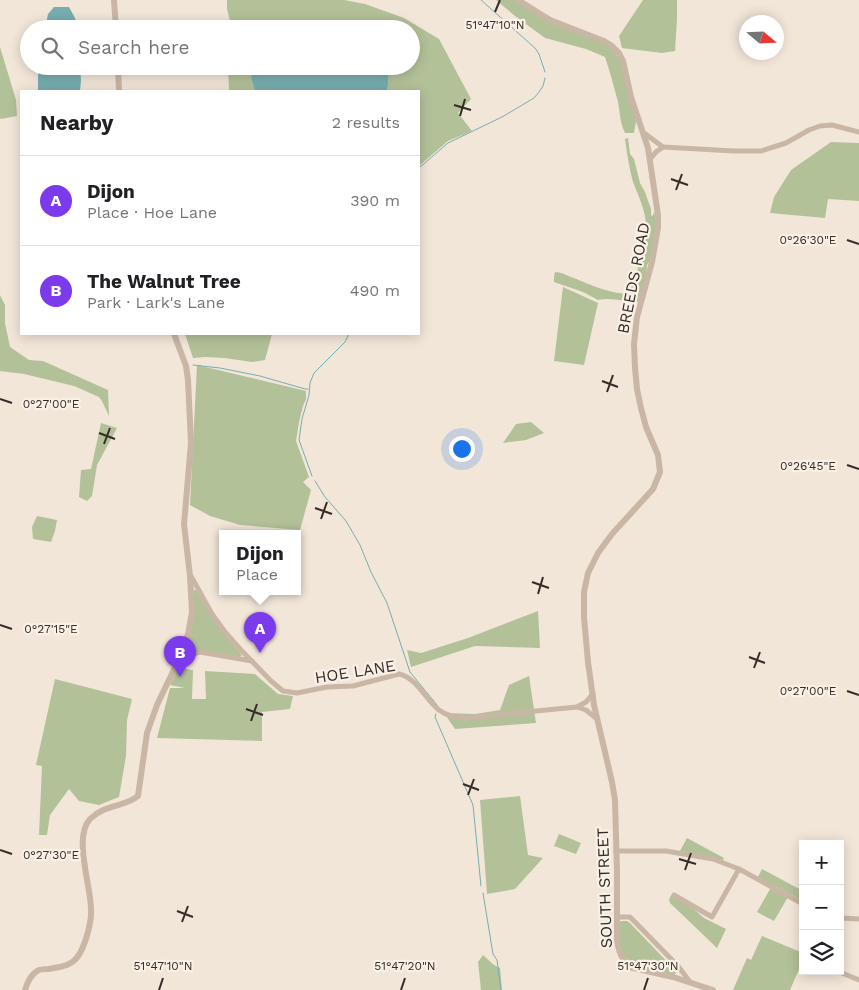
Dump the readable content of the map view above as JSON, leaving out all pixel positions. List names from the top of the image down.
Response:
{
  "streets": {
    "street": ["BREEDS ROAD", "HOE LANE", "SOUTH STREET"]
  },
  "crossings": [
    ["BREEDS ROAD", "SOUTH STREET"]
  ],
  "north": "right",
  "page": {
    "search": "Search here",
    "heading": ["Nearby", "2 results"],
    "list": [
      {
        "mark": "A",
        "name": "Dijon",
        "note": "Place · Hoe Lane",
        "value": "390 m"
      },
      {
        "mark": "B",
        "name": "The Walnut Tree",
        "note": "Park · Lark's Lane",
        "value": "490 m"
      }
    ],
    "popup": ["Dijon", "Place"],
    "pins": ["A", "B"],
    "map_buttons": ["+", "−"]
  },
  "coordinates": [
    "51°47'10\"N",
    "0°26'30\"E",
    "0°27'00\"E",
    "0°26'45\"E",
    "0°27'15\"E",
    "0°27'30\"E",
    "51°47'20\"N",
    "51°47'30\"N"
  ]
}
